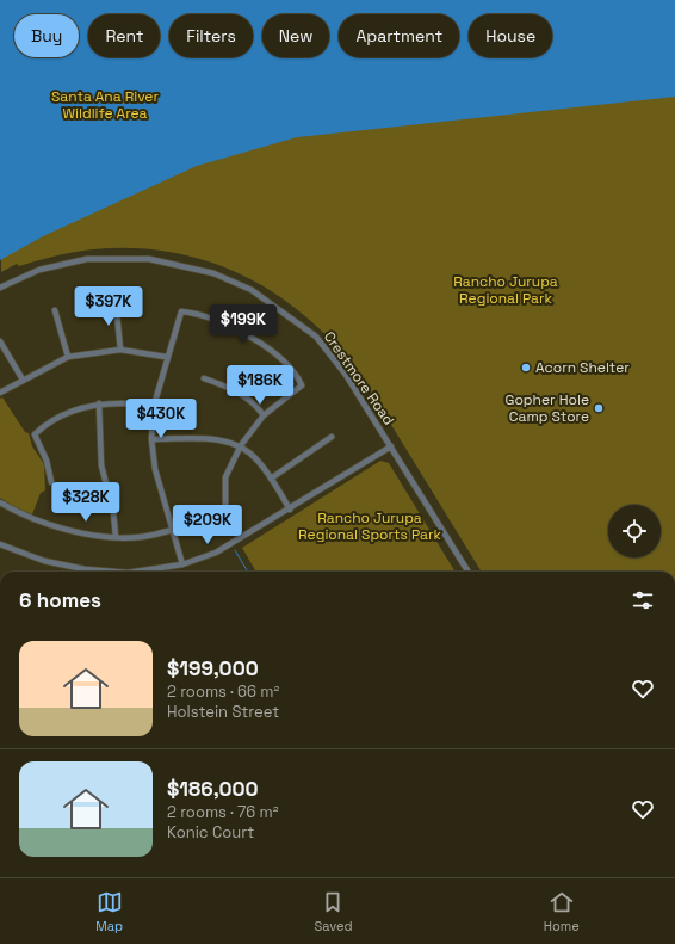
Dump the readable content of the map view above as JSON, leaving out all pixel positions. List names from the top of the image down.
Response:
{
  "streets": {
    "street": ["Crestmore Road"]
  },
  "parks": ["Santa Ana River Wildlife Area", "Rancho Jurupa Regional Park", "Rancho Jurupa Regional Sports Park"],
  "places": ["Acorn Shelter", "Gopher Hole Camp Store"],
  "page": {
    "chip": [
      "Buy",
      "Rent",
      "Filters",
      "New",
      "Apartment",
      "House"
    ],
    "price": [
      "$397K",
      "$199K",
      "$186K",
      "$430K",
      "$328K",
      "$209K"
    ],
    "heading": "6 homes",
    "list": [
      {
        "name": "$199,000",
        "note": "2 rooms · 66 m² · Holstein Street"
      },
      {
        "name": "$186,000",
        "note": "2 rooms · 76 m² · Konic Court"
      }
    ],
    "tabs": ["Map", "Saved", "Home"]
  }
}
